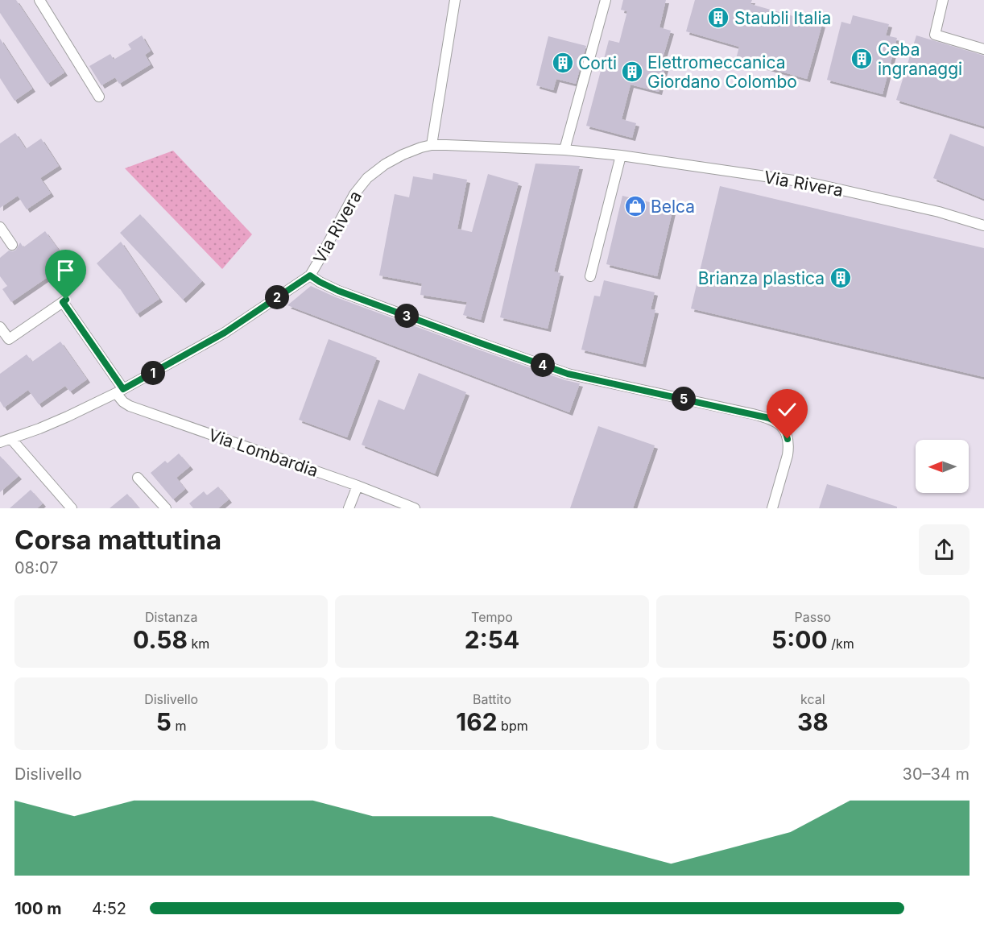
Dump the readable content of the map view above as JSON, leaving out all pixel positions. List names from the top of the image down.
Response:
{
  "streets": {
    "street": ["Via Rivera", "Via Lombardia"]
  },
  "crossings": [
    ["Via Rivera", "Via Lombardia"]
  ],
  "places": {
    "building": [
      "Staubli Italia",
      "Ceba ingranaggi",
      "Corti",
      "Elettromeccanica Giordano Colombo",
      "Brianza plastica"
    ],
    "shop": ["Belca"]
  },
  "north": "left",
  "page": {
    "pins": [
      "2",
      "3",
      "4",
      "1",
      "5"
    ],
    "heading": ["Corsa mattutina", "08:07"],
    "stats": [
      ["Distanza", "0.58 km"],
      ["Tempo", "2:54"],
      ["Passo", "5:00 /km"],
      ["Dislivello", "5 m"],
      ["Battito", "162 bpm"],
      ["kcal", "38"]
    ],
    "chart": ["Dislivello", "30–34 m"],
    "list": [
      {
        "name": "100 m",
        "note": "4:52"
      }
    ]
  }
}
